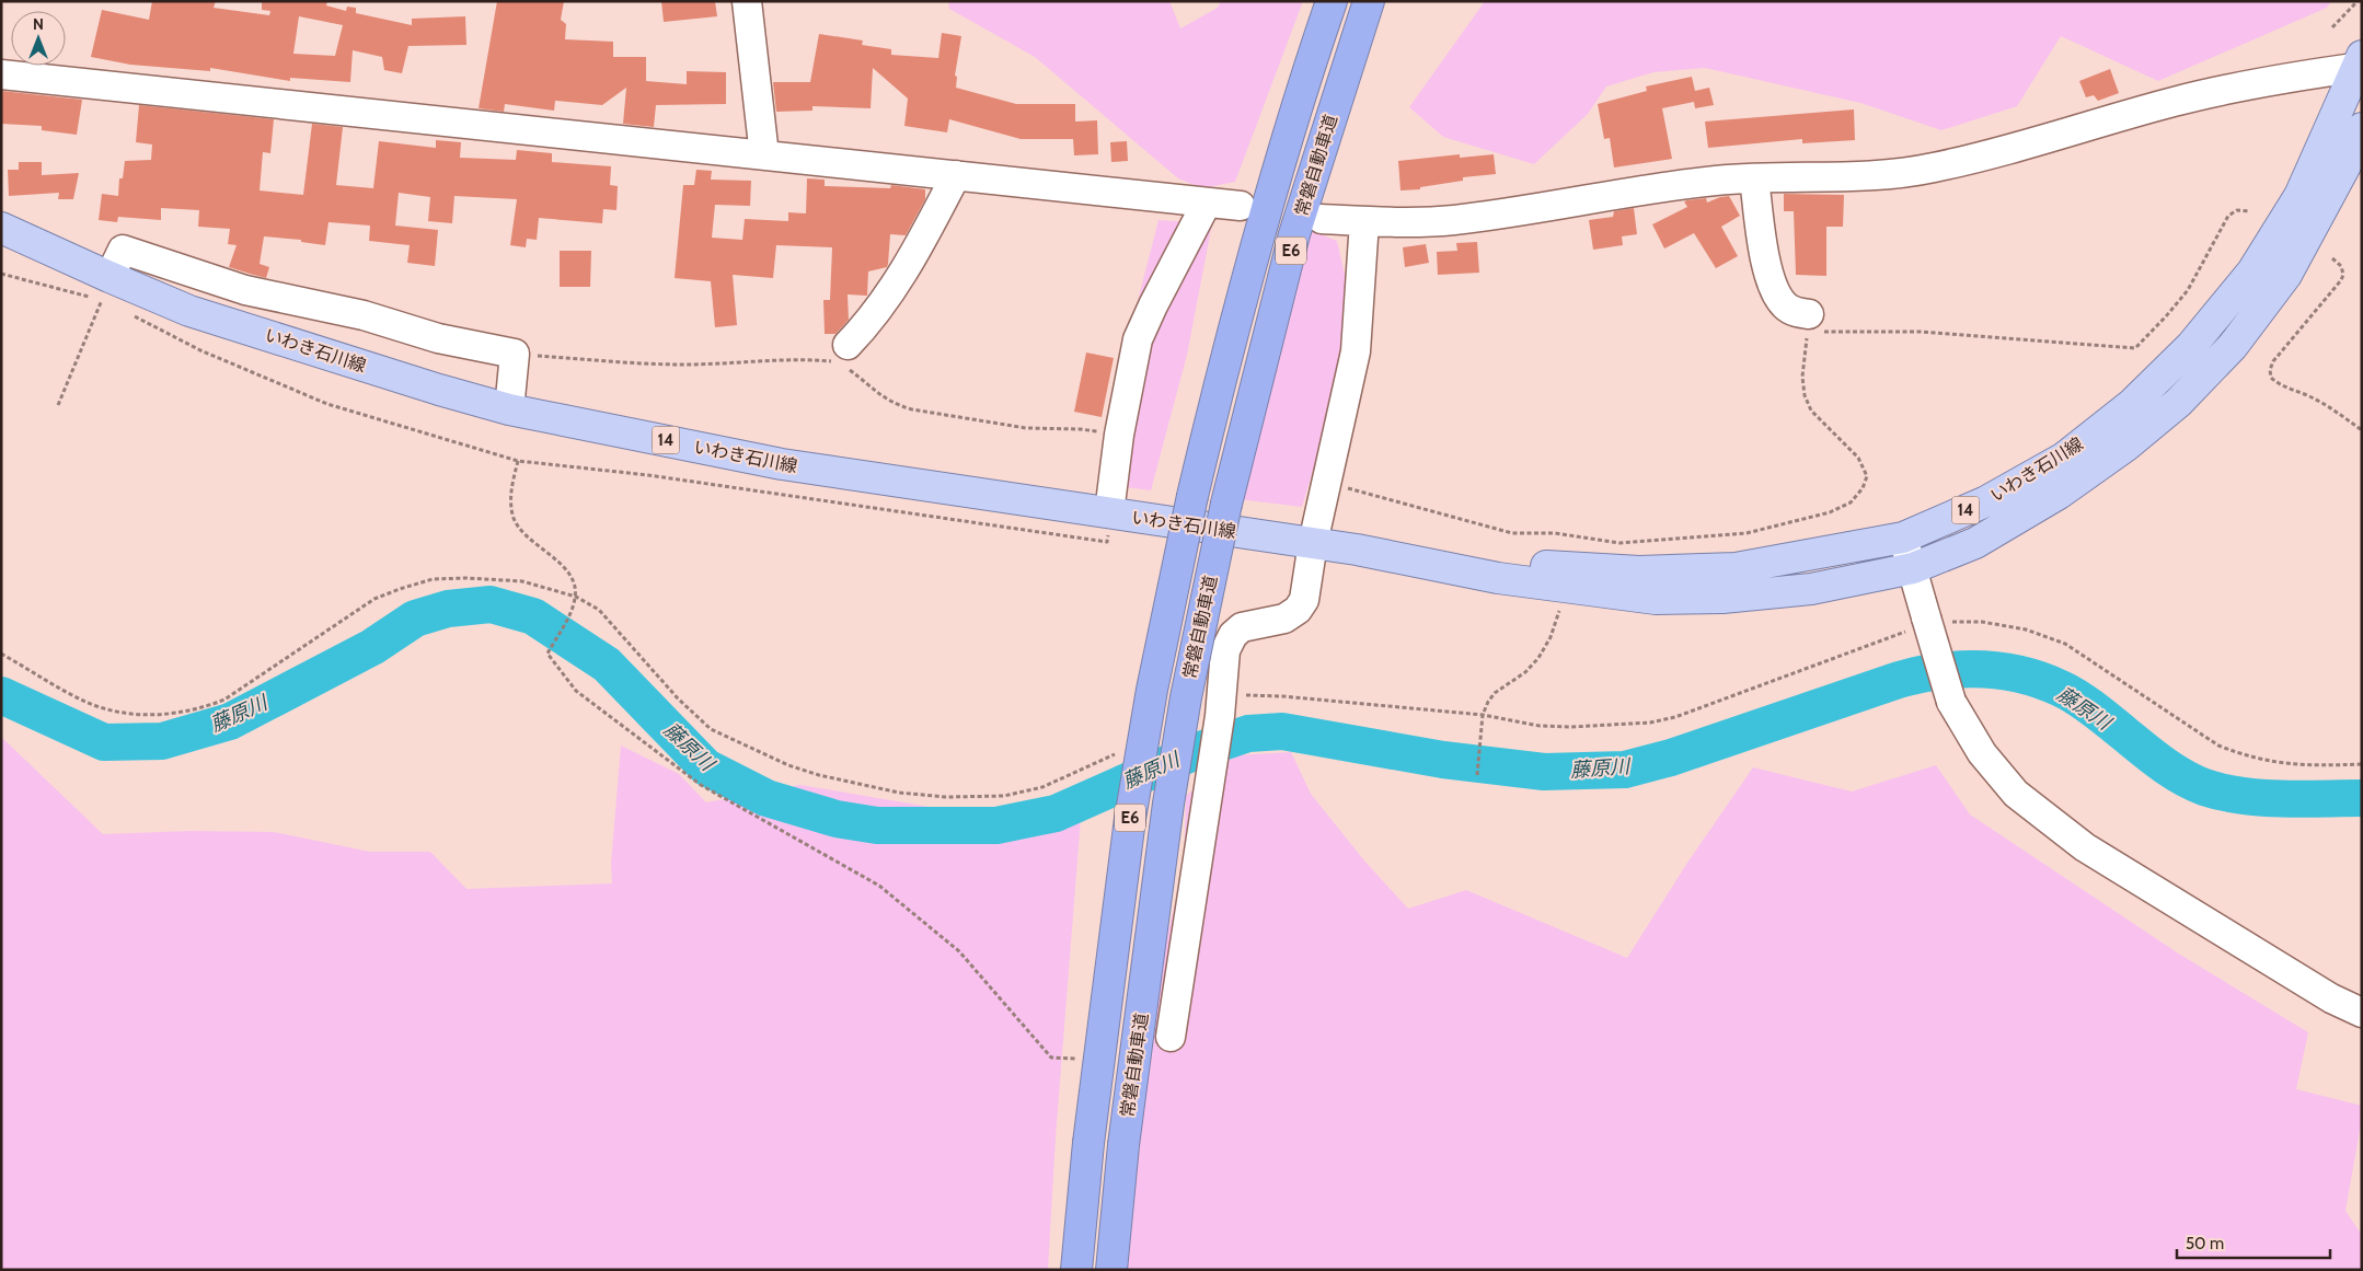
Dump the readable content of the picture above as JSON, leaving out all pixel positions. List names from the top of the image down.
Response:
{
  "streets": {
    "highway": ["常磐自動車道", "E6"],
    "main road": ["いわき石川線", "14"]
  },
  "water": ["藤原川"],
  "scale_bar": "50 m",
  "north": "top"
}
